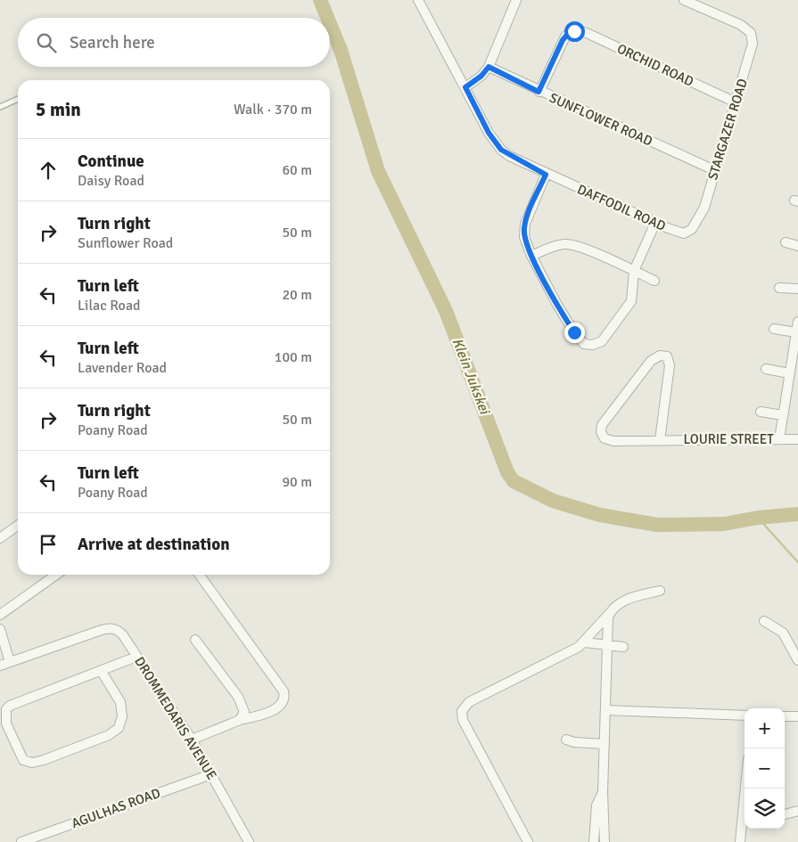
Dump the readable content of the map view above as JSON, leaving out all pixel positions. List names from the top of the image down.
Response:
{
  "streets": {
    "street": [
      "ORCHID ROAD",
      "SUNFLOWER ROAD",
      "STARGAZER ROAD",
      "DAFFODIL ROAD",
      "LOURIE STREET",
      "DROMMEDARIS AVENUE",
      "AGULHAS ROAD"
    ]
  },
  "crossings": [
    ["ORCHID ROAD", "SUNFLOWER ROAD"],
    ["ORCHID ROAD", "STARGAZER ROAD"],
    ["SUNFLOWER ROAD", "STARGAZER ROAD"],
    ["STARGAZER ROAD", "DAFFODIL ROAD"],
    ["DROMMEDARIS AVENUE", "AGULHAS ROAD"]
  ],
  "water": ["Klein Jukskei"],
  "page": {
    "search": "Search here",
    "heading": ["5 min", "Walk · 370 m"],
    "list": [
      ["Continue", "Daisy Road", "60 m"],
      ["Turn right", "Sunflower Road", "50 m"],
      ["Turn left", "Lilac Road", "20 m"],
      ["Turn left", "Lavender Road", "100 m"],
      ["Turn right", "Poany Road", "50 m"],
      ["Turn left", "Poany Road", "90 m"],
      "Arrive at destination"
    ],
    "map_buttons": ["+", "−"]
  }
}
